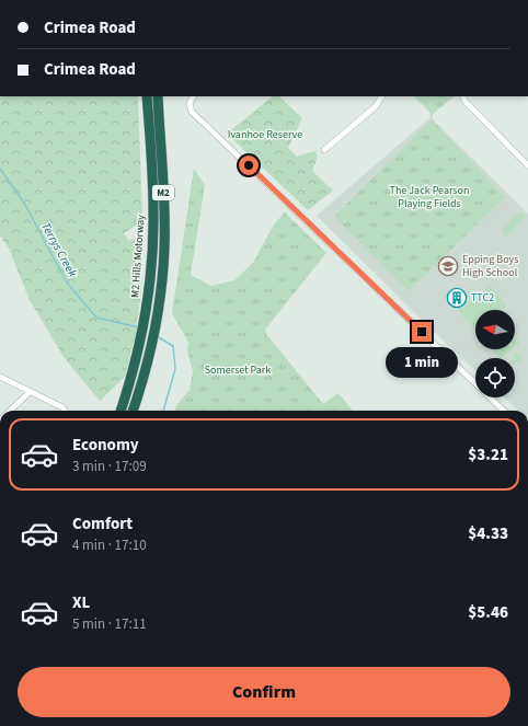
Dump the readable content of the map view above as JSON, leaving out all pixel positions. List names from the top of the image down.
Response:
{
  "streets": {
    "highway": ["M2", "M2 Hills Motorway"]
  },
  "water": ["Terrys Creek"],
  "parks": ["Ivanhoe Reserve", "The Jack Pearson Playing Fields", "Somerset Park"],
  "places": {
    "school or university": ["Epping Boys High School"],
    "building": ["TTC2"]
  },
  "north": "left",
  "page": {
    "banner": ["Crimea Road", "Crimea Road"],
    "bubble": "1 min",
    "list": [
      {
        "name": "Economy",
        "note": "3 min · 17:09",
        "value": "$3.21"
      },
      {
        "name": "Comfort",
        "note": "4 min · 17:10",
        "value": "$4.33"
      },
      {
        "name": "XL",
        "note": "5 min · 17:11",
        "value": "$5.46"
      }
    ],
    "buttons": "Confirm"
  }
}
